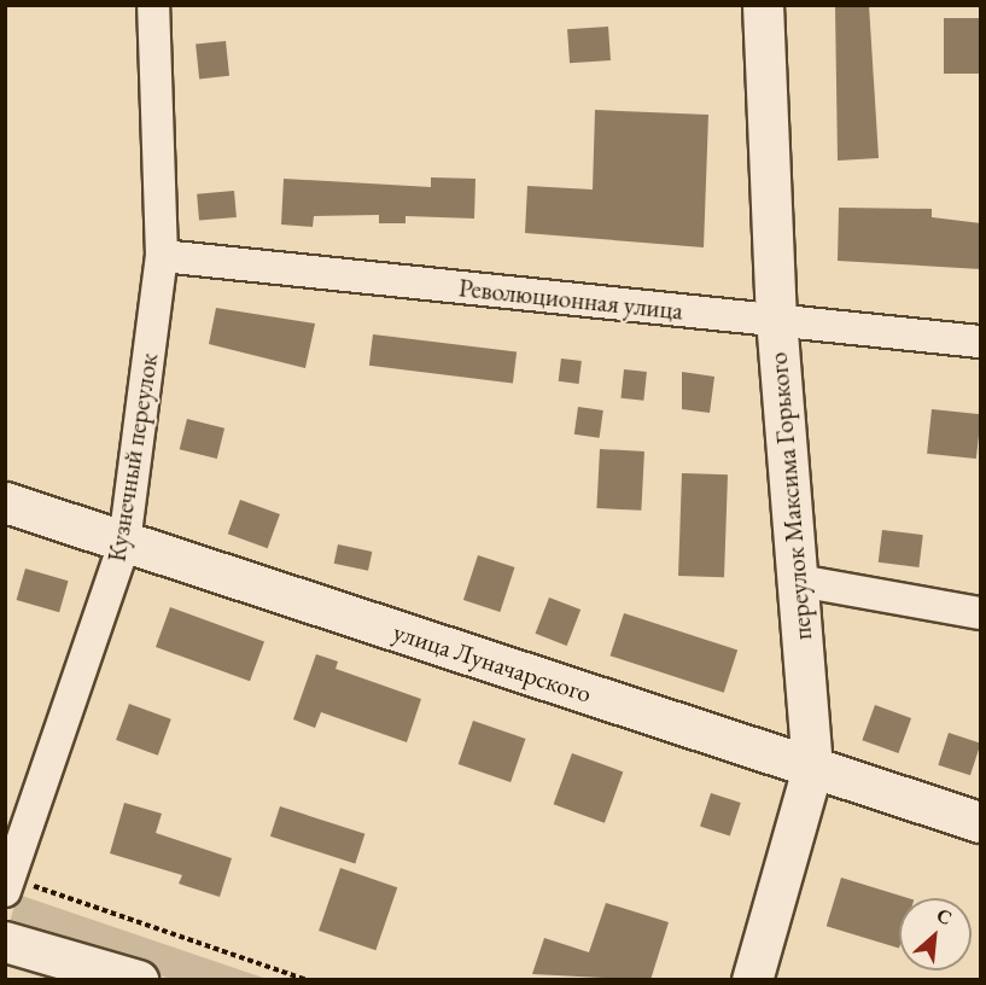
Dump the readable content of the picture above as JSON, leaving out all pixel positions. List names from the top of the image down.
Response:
{
  "streets": {
    "street": [
      "Революционная улица",
      "Кузнечный переулок",
      "переулок Максима Горького",
      "улица Луначарского"
    ]
  },
  "crossings": [
    ["Революционная улица", "Кузнечный переулок"],
    ["Революционная улица", "переулок Максима Горького"],
    ["Кузнечный переулок", "улица Луначарского"],
    ["переулок Максима Горького", "улица Луначарского"]
  ],
  "north": "top right"
}
